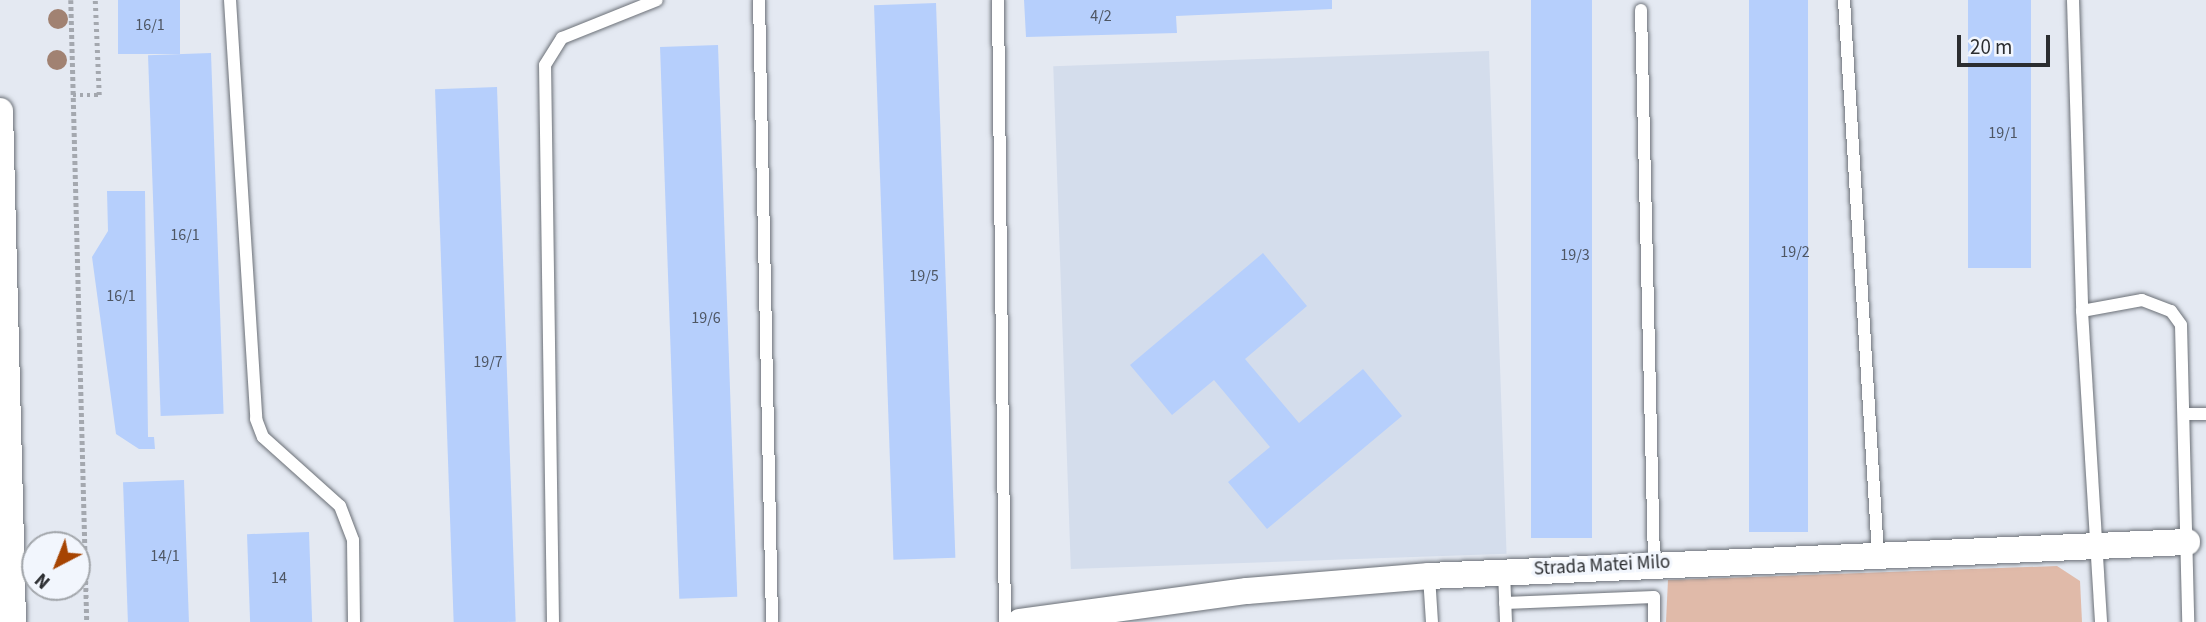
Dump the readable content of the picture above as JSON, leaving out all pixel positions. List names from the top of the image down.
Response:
{
  "streets": {
    "street": ["Strada Matei Milo"]
  },
  "house_numbers": [
    "4/2",
    "16/1",
    "19/1",
    "16/1",
    "19/2",
    "19/3",
    "19/5",
    "16/1",
    "19/6",
    "19/7",
    "14/1",
    "14"
  ],
  "scale_bar": "20 m",
  "north": "bottom left"
}
